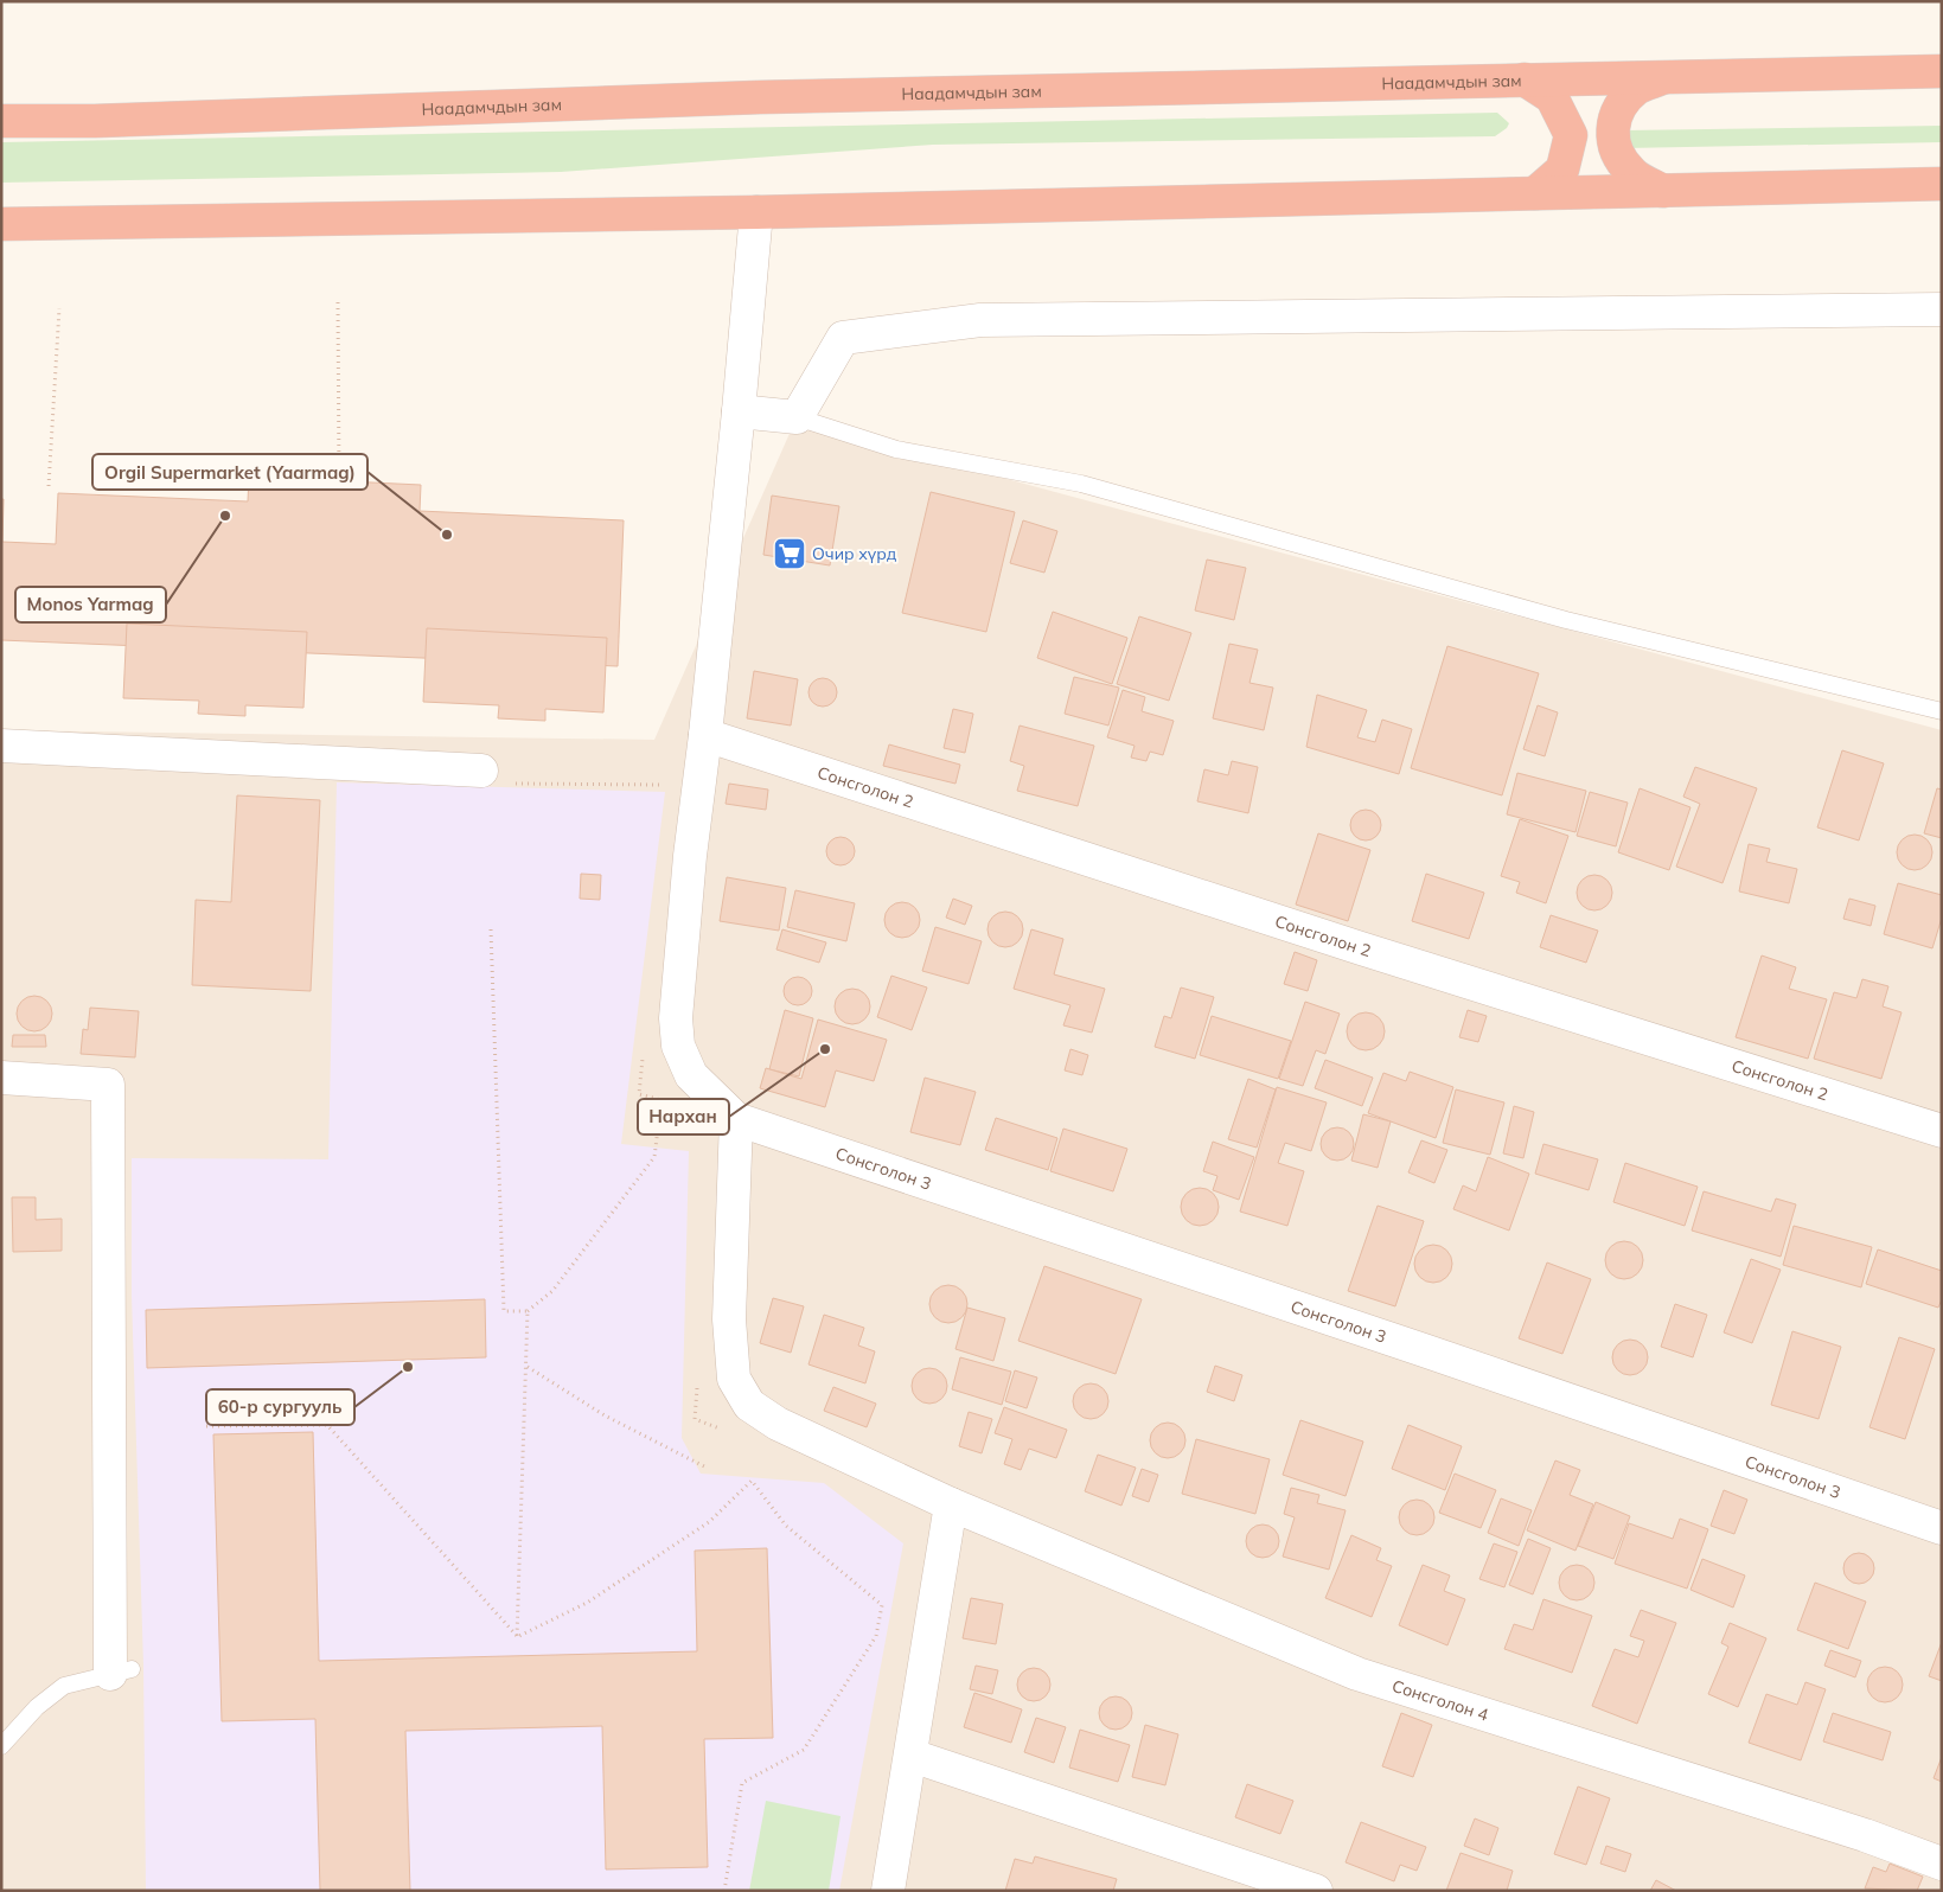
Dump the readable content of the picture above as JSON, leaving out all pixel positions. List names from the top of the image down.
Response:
{
  "streets": {
    "highway": ["Наадамчдын зам"],
    "street": ["Сонсголон 2", "Сонсголон 3", "Сонсголон 4"]
  },
  "crossings": [
    ["Сонсголон 3", "Сонсголон 4"]
  ],
  "places": {
    "other": [
      "Monos Yarmag",
      "Orgil Supermarket (Yaarmag)",
      "Нархан",
      "60-р сургууль"
    ],
    "supermarket": ["Очир хүрд"]
  }
}
